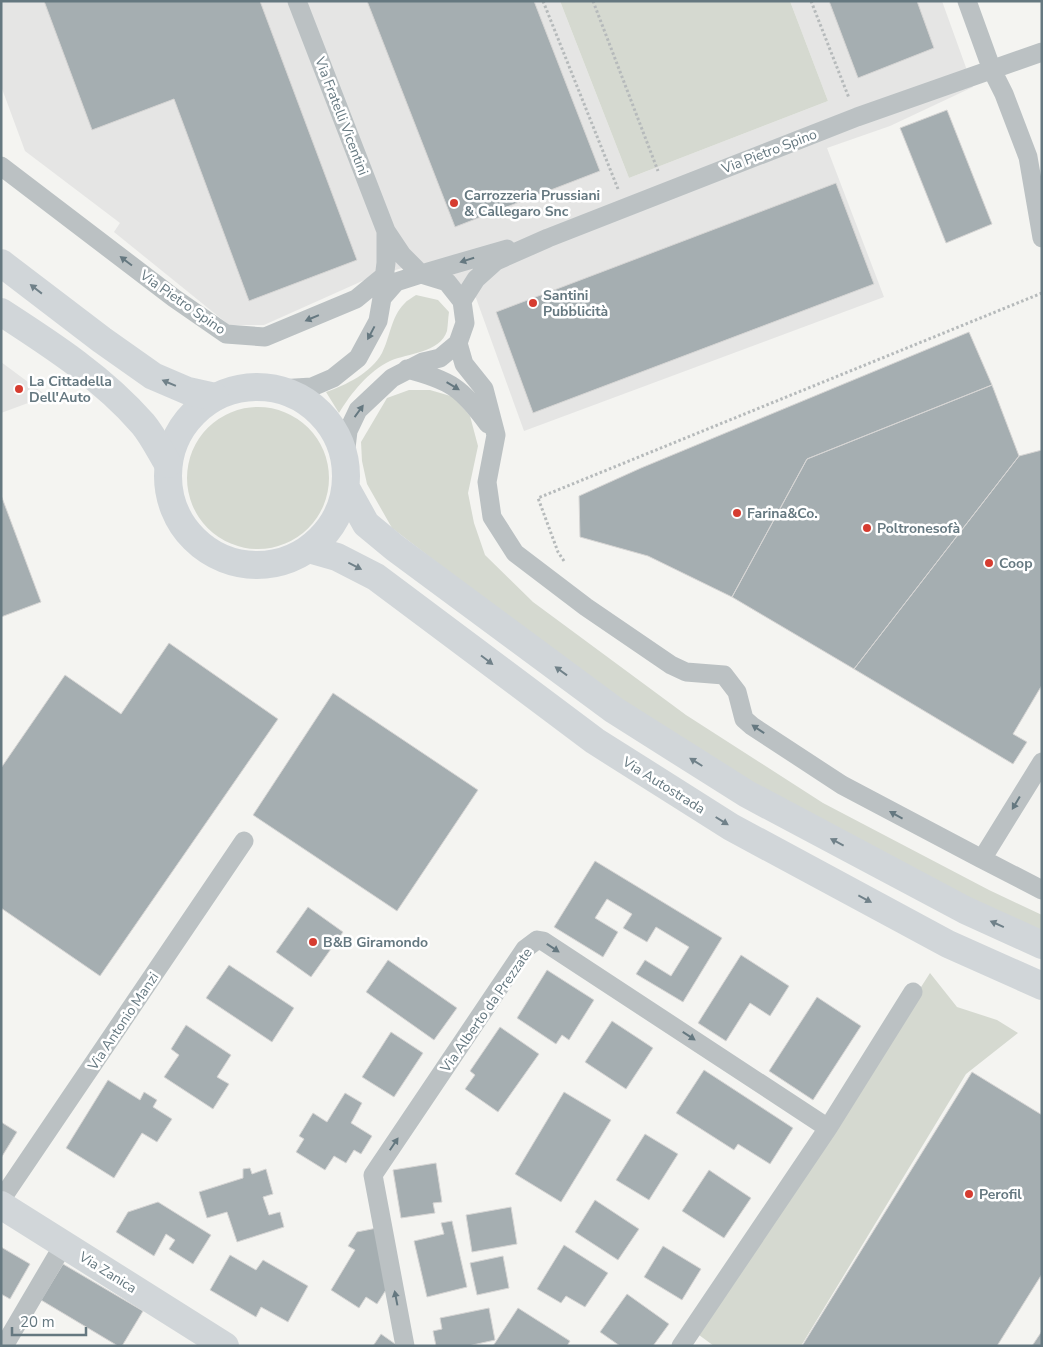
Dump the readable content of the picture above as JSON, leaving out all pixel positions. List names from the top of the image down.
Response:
{
  "streets": {
    "main road": ["Via Autostrada", "Via Zanica"],
    "street": [
      "Via Fratelli Vicentini",
      "Via Pietro Spino",
      "Via Alberto da Prezzate",
      "Via Antonio Manzi"
    ]
  },
  "one_way": ["Via Pietro Spino"],
  "places": [
    "Carrozzeria Prussiani & Callegaro Snc",
    "Santini Pubblicità",
    "La Cittadella Dell'Auto",
    "Farina&Co.",
    "Poltronesofà",
    "Coop",
    "B&B Giramondo",
    "Perofil"
  ],
  "scale_bar": "20 m"
}
